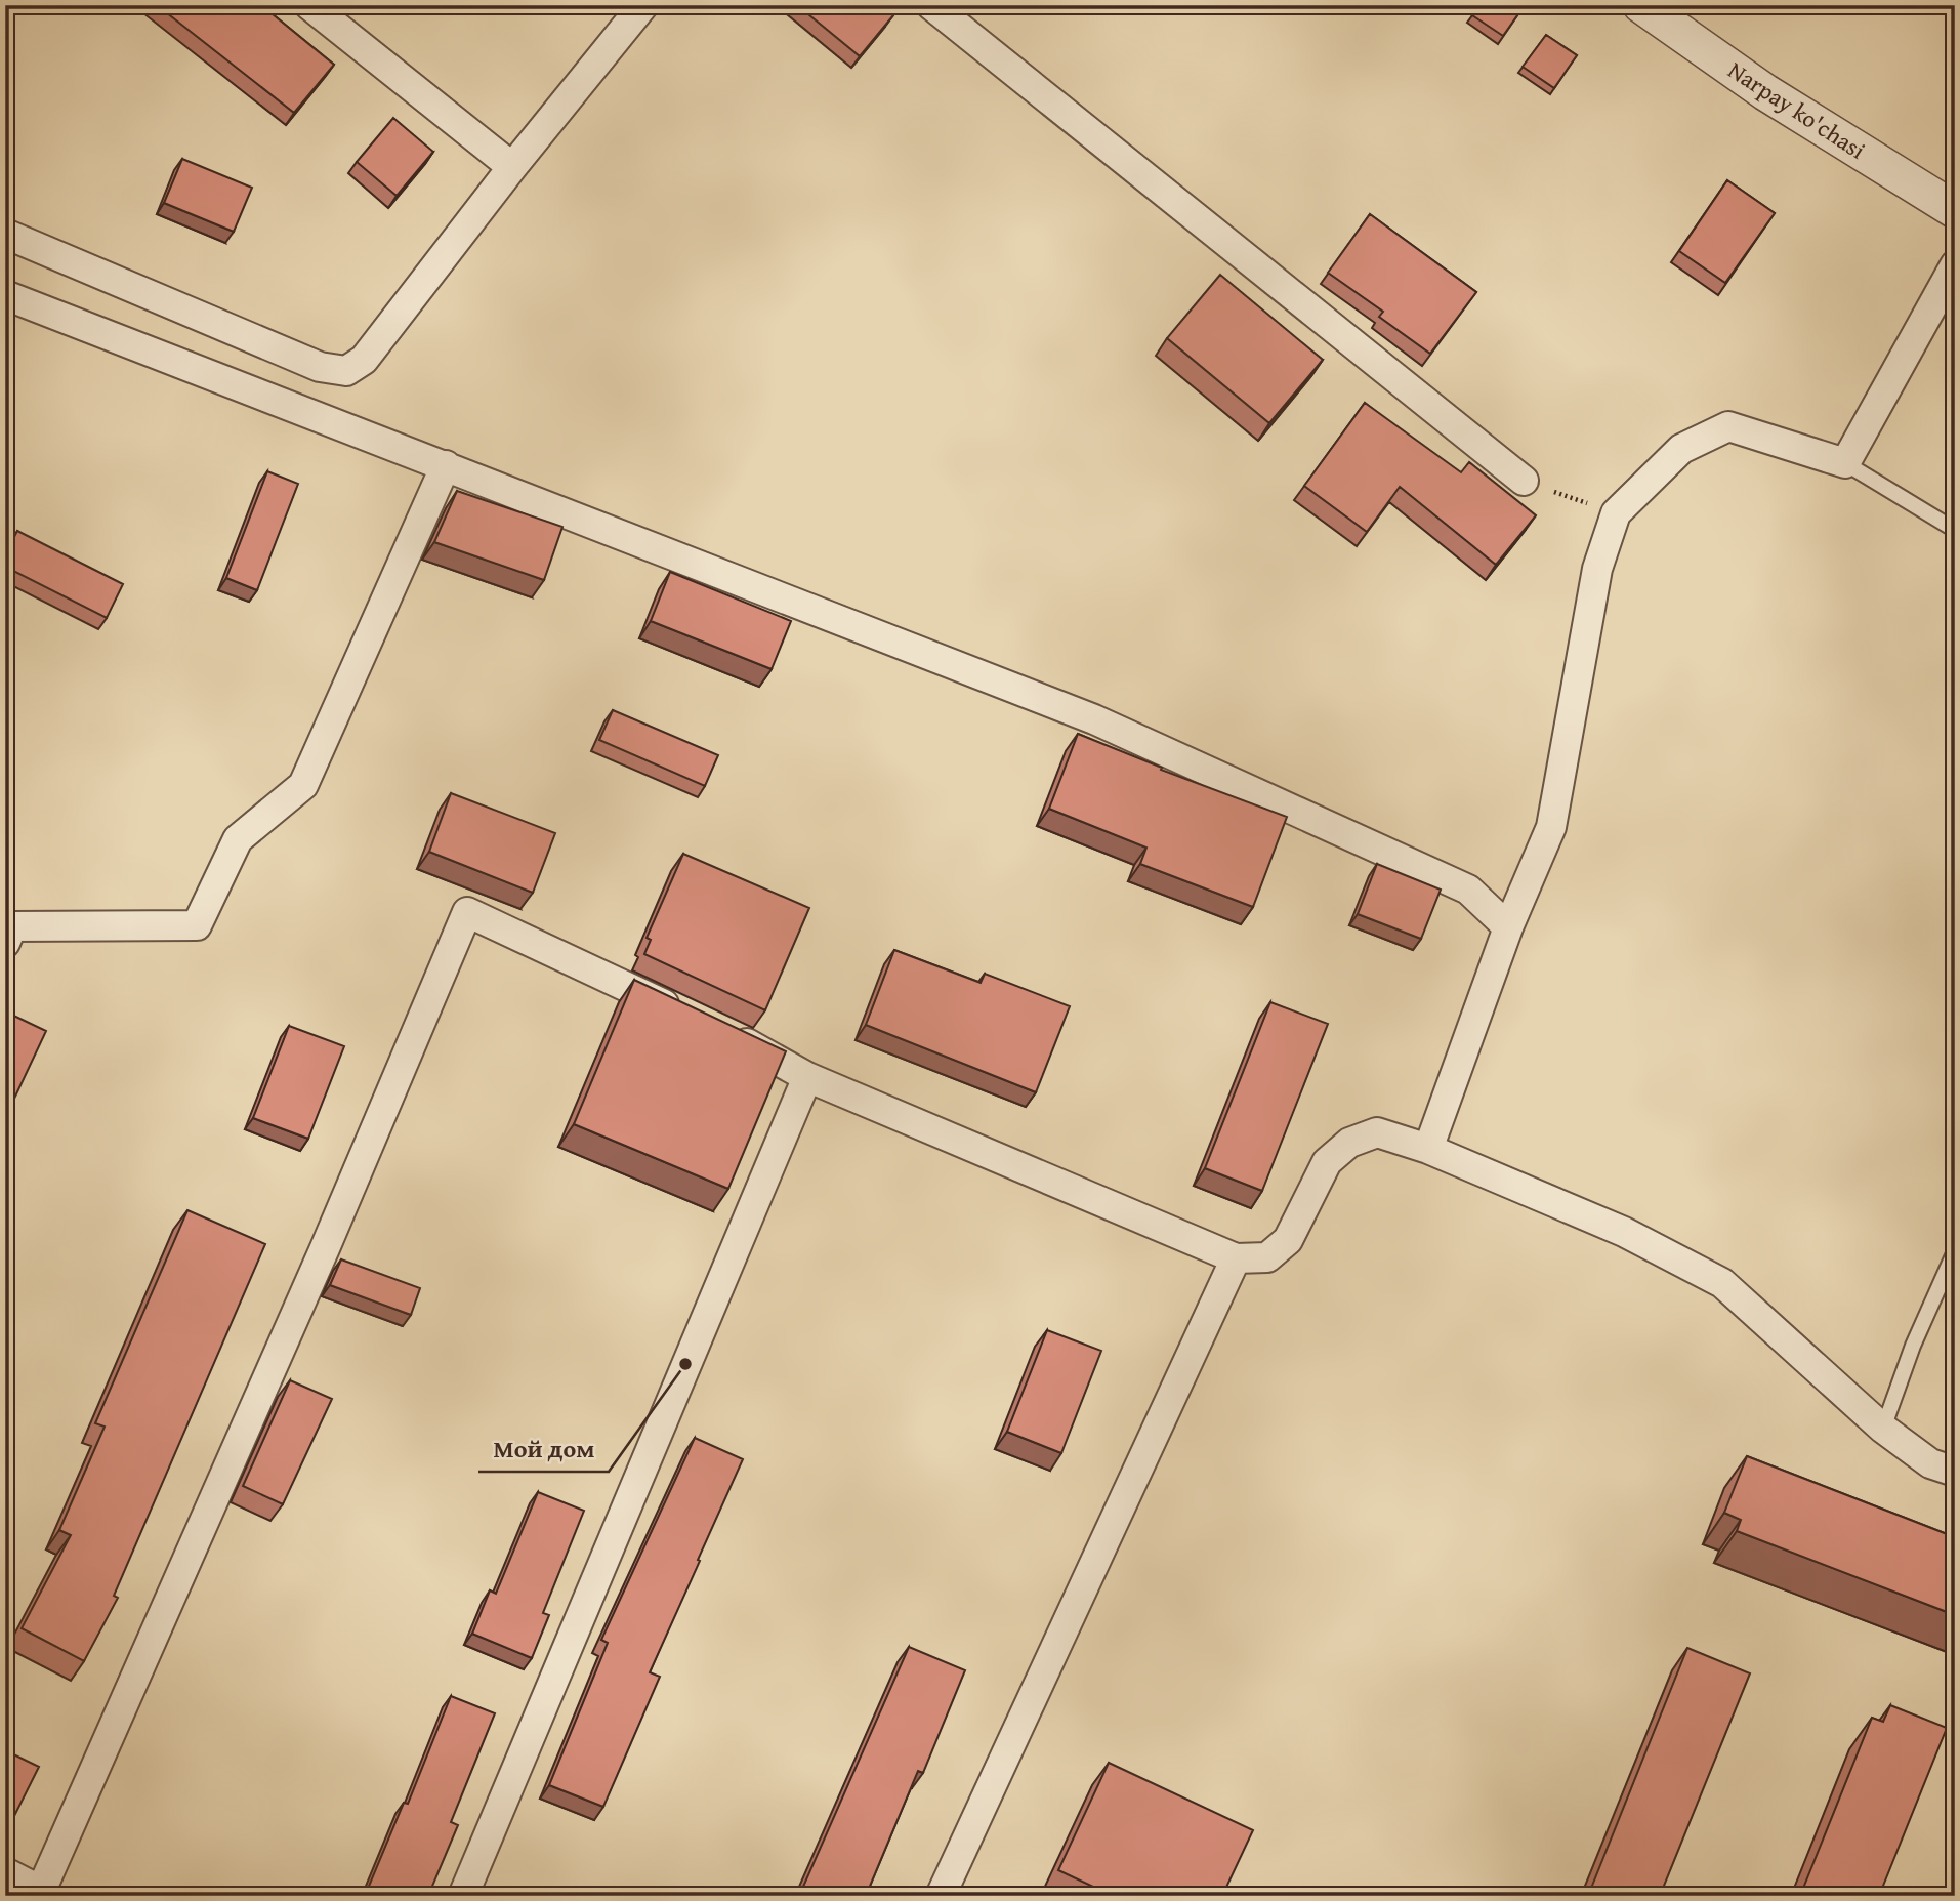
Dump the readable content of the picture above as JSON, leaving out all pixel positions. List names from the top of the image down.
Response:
{
  "streets": {
    "street": ["Narpay ko'chasi"]
  },
  "places": ["Мой дом"]
}
